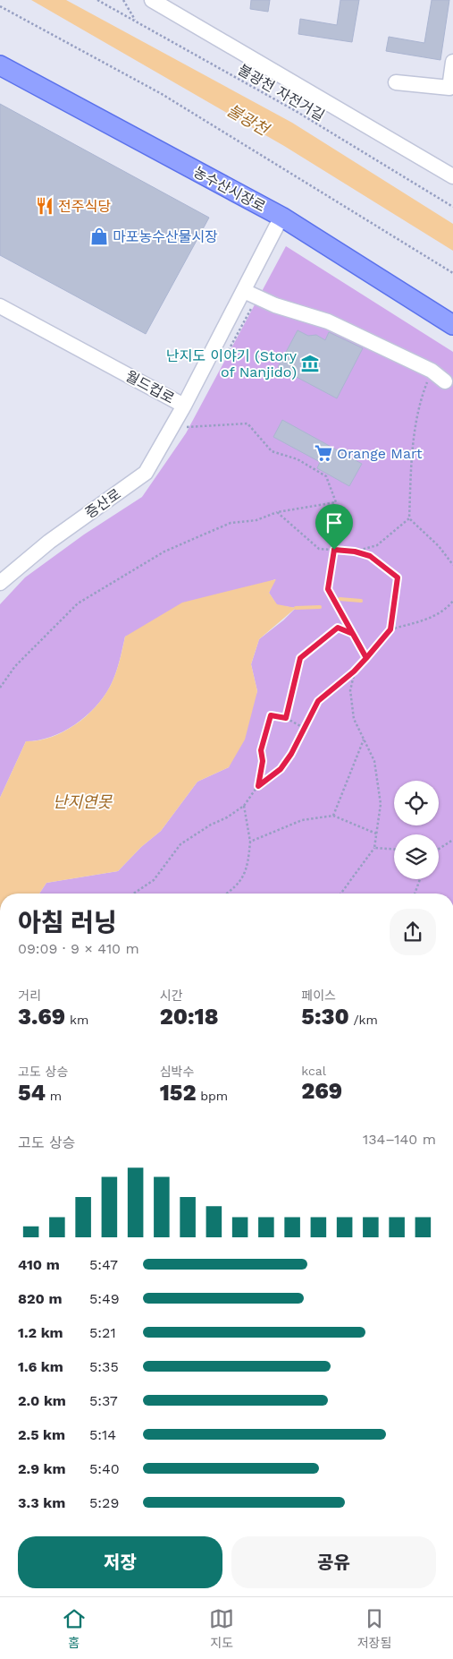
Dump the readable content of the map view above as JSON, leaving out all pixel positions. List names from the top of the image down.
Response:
{
  "streets": {
    "main road": ["농수산시장로"],
    "street": ["월드컵로", "증산로"],
    "path": ["불광천 자전거길"]
  },
  "crossings": [
    ["농수산시장로", "월드컵로"],
    ["월드컵로", "증산로"]
  ],
  "water": ["불광천", "난지연못"],
  "places": {
    "restaurant": ["전주식당"],
    "shop": ["마포농수산물시장"],
    "museum": ["난지도 이야기 (Story of Nanjido)"],
    "supermarket": ["Orange Mart"]
  },
  "page": {
    "heading": ["아침 러닝", "09:09 · 9 × 410 m"],
    "stats": [
      ["거리", "3.69 km"],
      ["시간", "20:18"],
      ["페이스", "5:30 /km"],
      ["고도 상승", "54 m"],
      ["심박수", "152 bpm"],
      ["kcal", "269"]
    ],
    "chart": ["고도 상승", "134–140 m"],
    "list": [
      {
        "name": "410 m",
        "note": "5:47"
      },
      {
        "name": "820 m",
        "note": "5:49"
      },
      {
        "name": "1.2 km",
        "note": "5:21"
      },
      {
        "name": "1.6 km",
        "note": "5:35"
      },
      {
        "name": "2.0 km",
        "note": "5:37"
      },
      {
        "name": "2.5 km",
        "note": "5:14"
      },
      {
        "name": "2.9 km",
        "note": "5:40"
      },
      {
        "name": "3.3 km",
        "note": "5:29"
      }
    ],
    "buttons": ["저장", "공유"],
    "tabs": ["홈", "지도", "저장됨"]
  }
}
